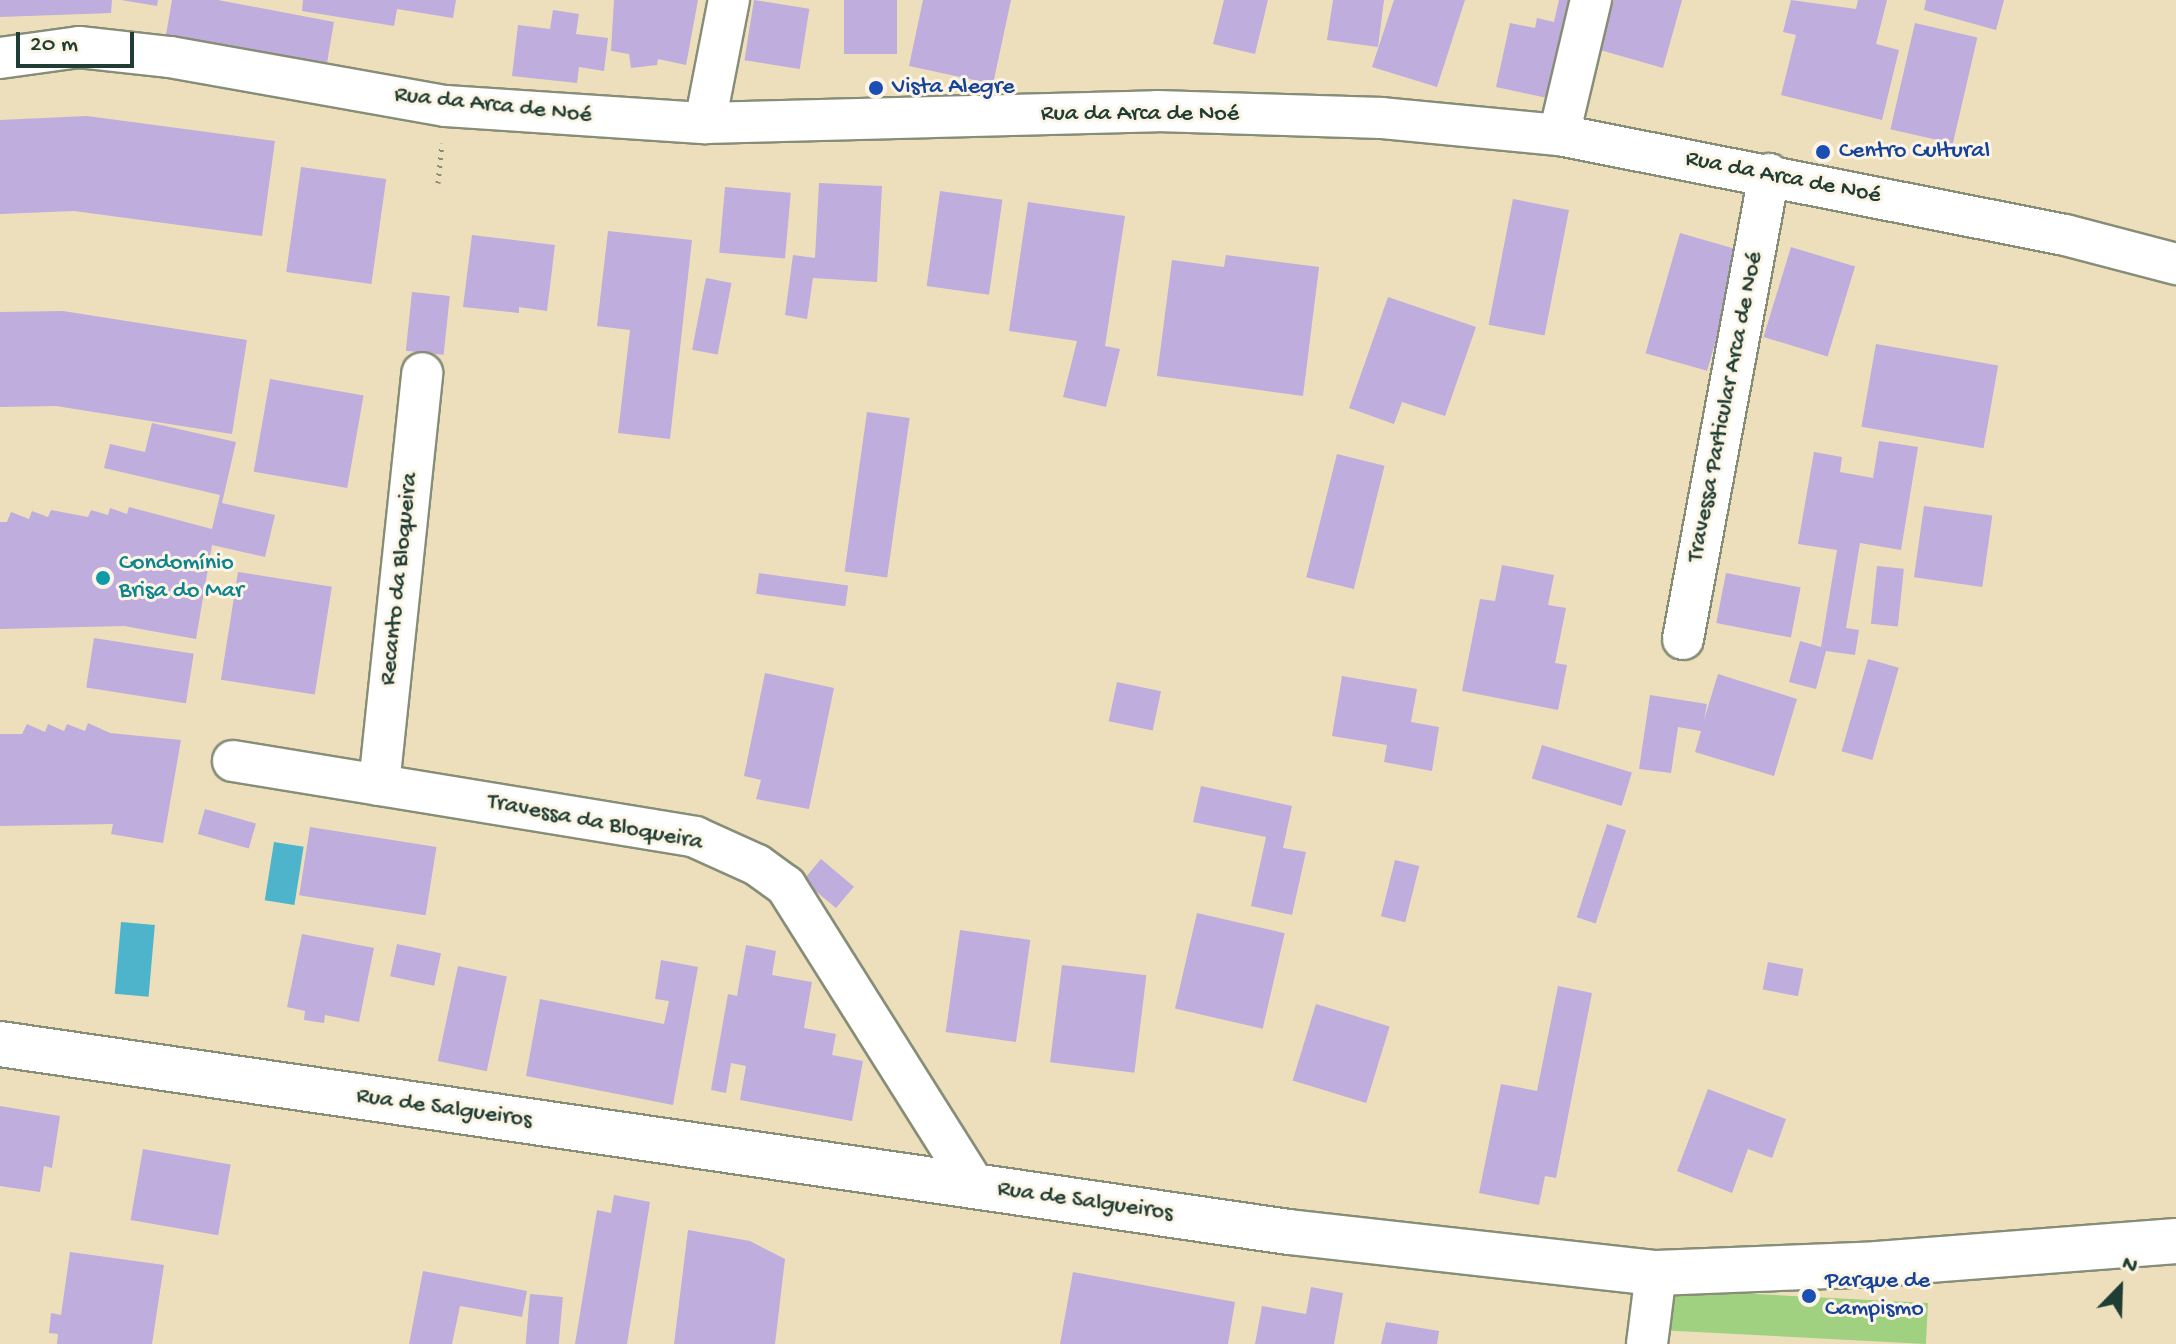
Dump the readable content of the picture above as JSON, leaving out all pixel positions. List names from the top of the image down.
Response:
{
  "streets": {
    "street": [
      "Rua da Arca de Noé",
      "Travessa Particular Arca de Noé",
      "Recanto da Bloqueira",
      "Travessa da Bloqueira",
      "Rua de Salgueiros"
    ]
  },
  "crossings": [
    ["Rua da Arca de Noé", "Travessa Particular Arca de Noé"],
    ["Recanto da Bloqueira", "Travessa da Bloqueira"],
    ["Travessa da Bloqueira", "Rua de Salgueiros"]
  ],
  "places": [
    "Vista Alegre",
    "Centro Cultural",
    "Condomínio Brisa do Mar",
    "Parque de Campismo"
  ],
  "scale_bar": "20 m",
  "north": "top right"
}
